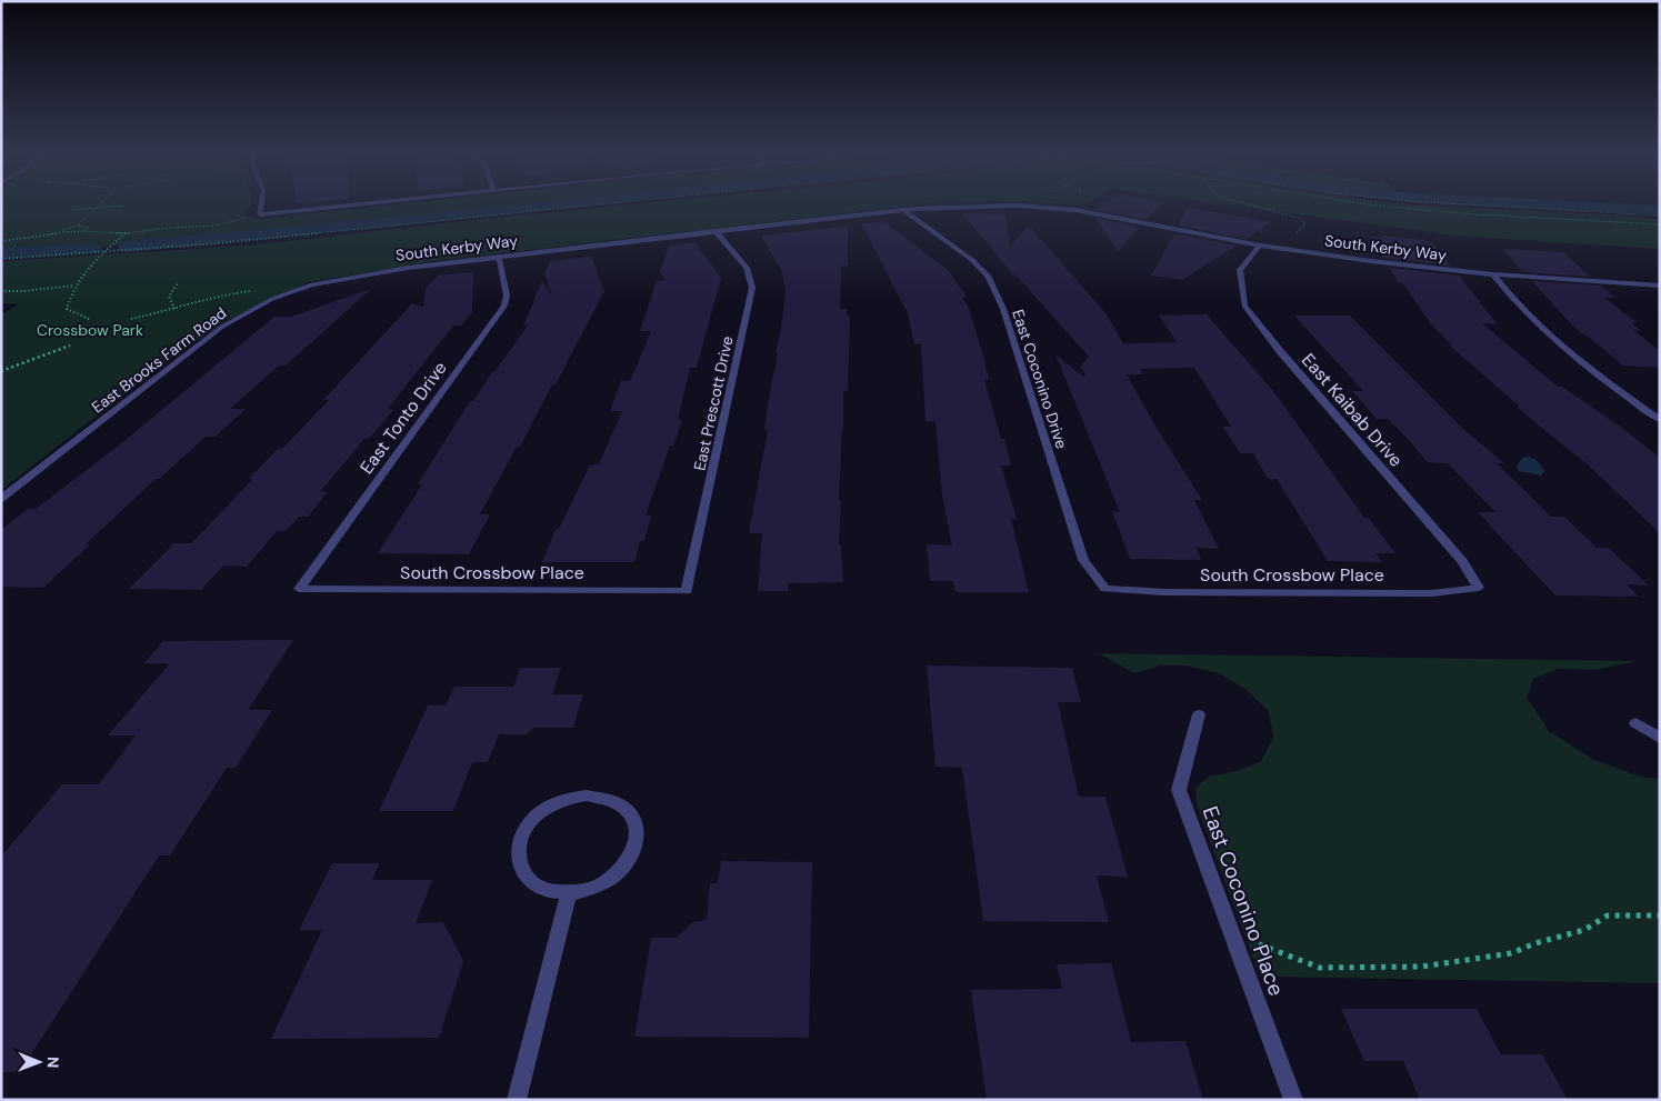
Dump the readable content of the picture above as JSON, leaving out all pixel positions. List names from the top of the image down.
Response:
{
  "streets": {
    "street": [
      "South Kerby Way",
      "East Brooks Farm Road",
      "East Coconino Drive",
      "East Prescott Drive",
      "East Kaibab Drive",
      "East Tonto Drive",
      "South Crossbow Place",
      "East Coconino Place"
    ]
  },
  "crossings": [
    ["South Kerby Way", "East Brooks Farm Road"],
    ["South Kerby Way", "East Coconino Drive"],
    ["South Kerby Way", "East Prescott Drive"],
    ["South Kerby Way", "East Kaibab Drive"],
    ["South Kerby Way", "East Tonto Drive"],
    ["East Coconino Drive", "South Crossbow Place"],
    ["East Prescott Drive", "South Crossbow Place"],
    ["East Kaibab Drive", "South Crossbow Place"],
    ["East Tonto Drive", "South Crossbow Place"]
  ],
  "parks": ["Crossbow Park"],
  "north": "right"
}
